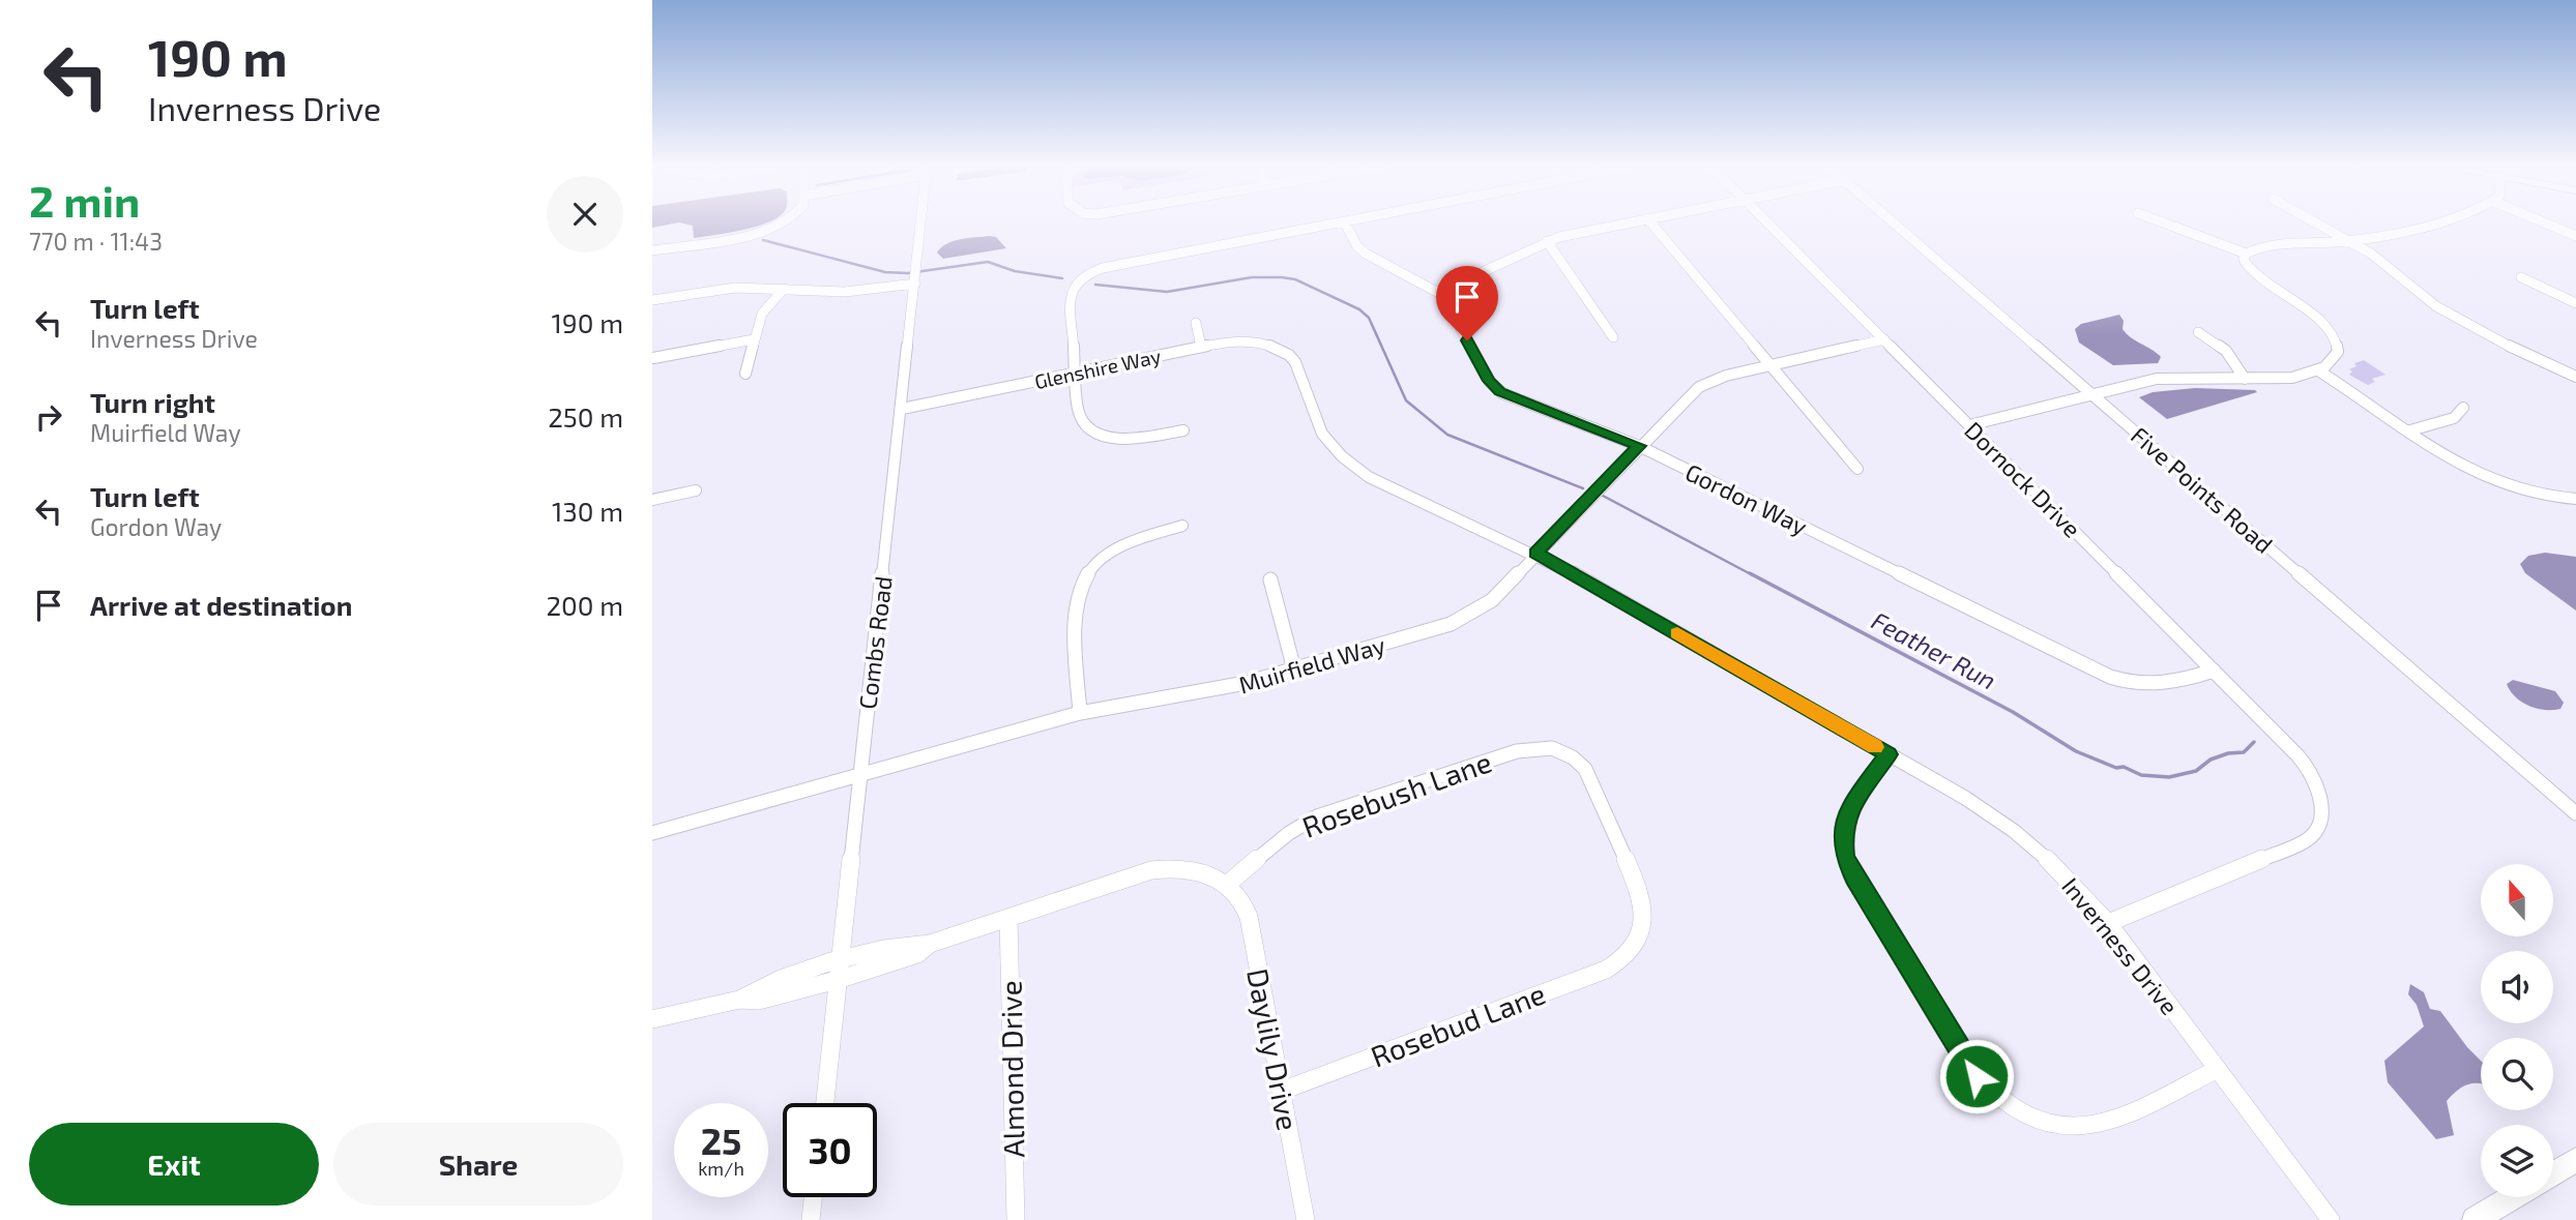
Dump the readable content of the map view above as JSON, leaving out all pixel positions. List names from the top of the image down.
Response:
{
  "streets": {
    "street": [
      "Glenshire Way",
      "Dornock Drive",
      "Five Points Road",
      "Gordon Way",
      "Combs Road",
      "Muirfield Way",
      "Rosebush Lane",
      "Inverness Drive",
      "Rosebud Lane",
      "Daylily Drive",
      "Almond Drive"
    ]
  },
  "crossings": [
    ["Glenshire Way", "Combs Road"],
    ["Glenshire Way", "Inverness Drive"],
    ["Dornock Drive", "Gordon Way"],
    ["Dornock Drive", "Muirfield Way"],
    ["Dornock Drive", "Inverness Drive"],
    ["Gordon Way", "Muirfield Way"],
    ["Combs Road", "Muirfield Way"],
    ["Muirfield Way", "Inverness Drive"],
    ["Rosebush Lane", "Rosebud Lane"],
    ["Rosebush Lane", "Daylily Drive"],
    ["Rosebud Lane", "Daylily Drive"]
  ],
  "water": ["Feather Run"],
  "north": "top",
  "page": {
    "turn": ["190 m", "Inverness Drive"],
    "heading": ["2 min", "770 m · 11:43"],
    "list": [
      {
        "name": "Turn left",
        "note": "Inverness Drive",
        "value": "190 m"
      },
      {
        "name": "Turn right",
        "note": "Muirfield Way",
        "value": "250 m"
      },
      {
        "name": "Turn left",
        "note": "Gordon Way",
        "value": "130 m"
      },
      {
        "name": "Arrive at destination",
        "value": "200 m"
      }
    ],
    "speed": "25 km/h",
    "limit": "30",
    "buttons": ["Exit", "Share"]
  }
}
